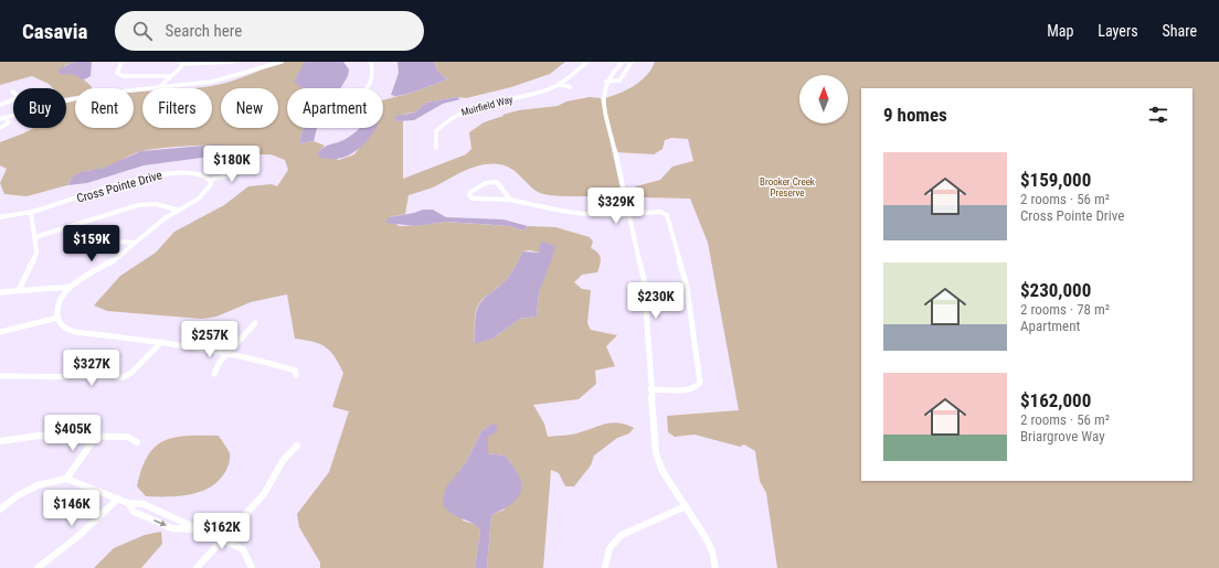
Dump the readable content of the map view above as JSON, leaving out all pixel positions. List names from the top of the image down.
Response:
{
  "streets": {
    "street": ["Muirfield Way", "Cross Pointe Drive"]
  },
  "parks": ["Brooker Creek Preserve"],
  "north": "top",
  "page": {
    "header": "Casavia",
    "search": "Search here",
    "nav": ["Map", "Layers", "Share"],
    "chip": [
      "Buy",
      "Rent",
      "Filters",
      "New",
      "Apartment"
    ],
    "heading": "9 homes",
    "list": [
      {
        "name": "$159,000",
        "note": "2 rooms · 56 m² · Cross Pointe Drive"
      },
      {
        "name": "$230,000",
        "note": "2 rooms · 78 m² · Apartment"
      },
      {
        "name": "$162,000",
        "note": "2 rooms · 56 m² · Briargrove Way"
      }
    ],
    "price": [
      "$180K",
      "$329K",
      "$159K",
      "$230K",
      "$257K",
      "$327K",
      "$405K",
      "$146K",
      "$162K"
    ]
  }
}
